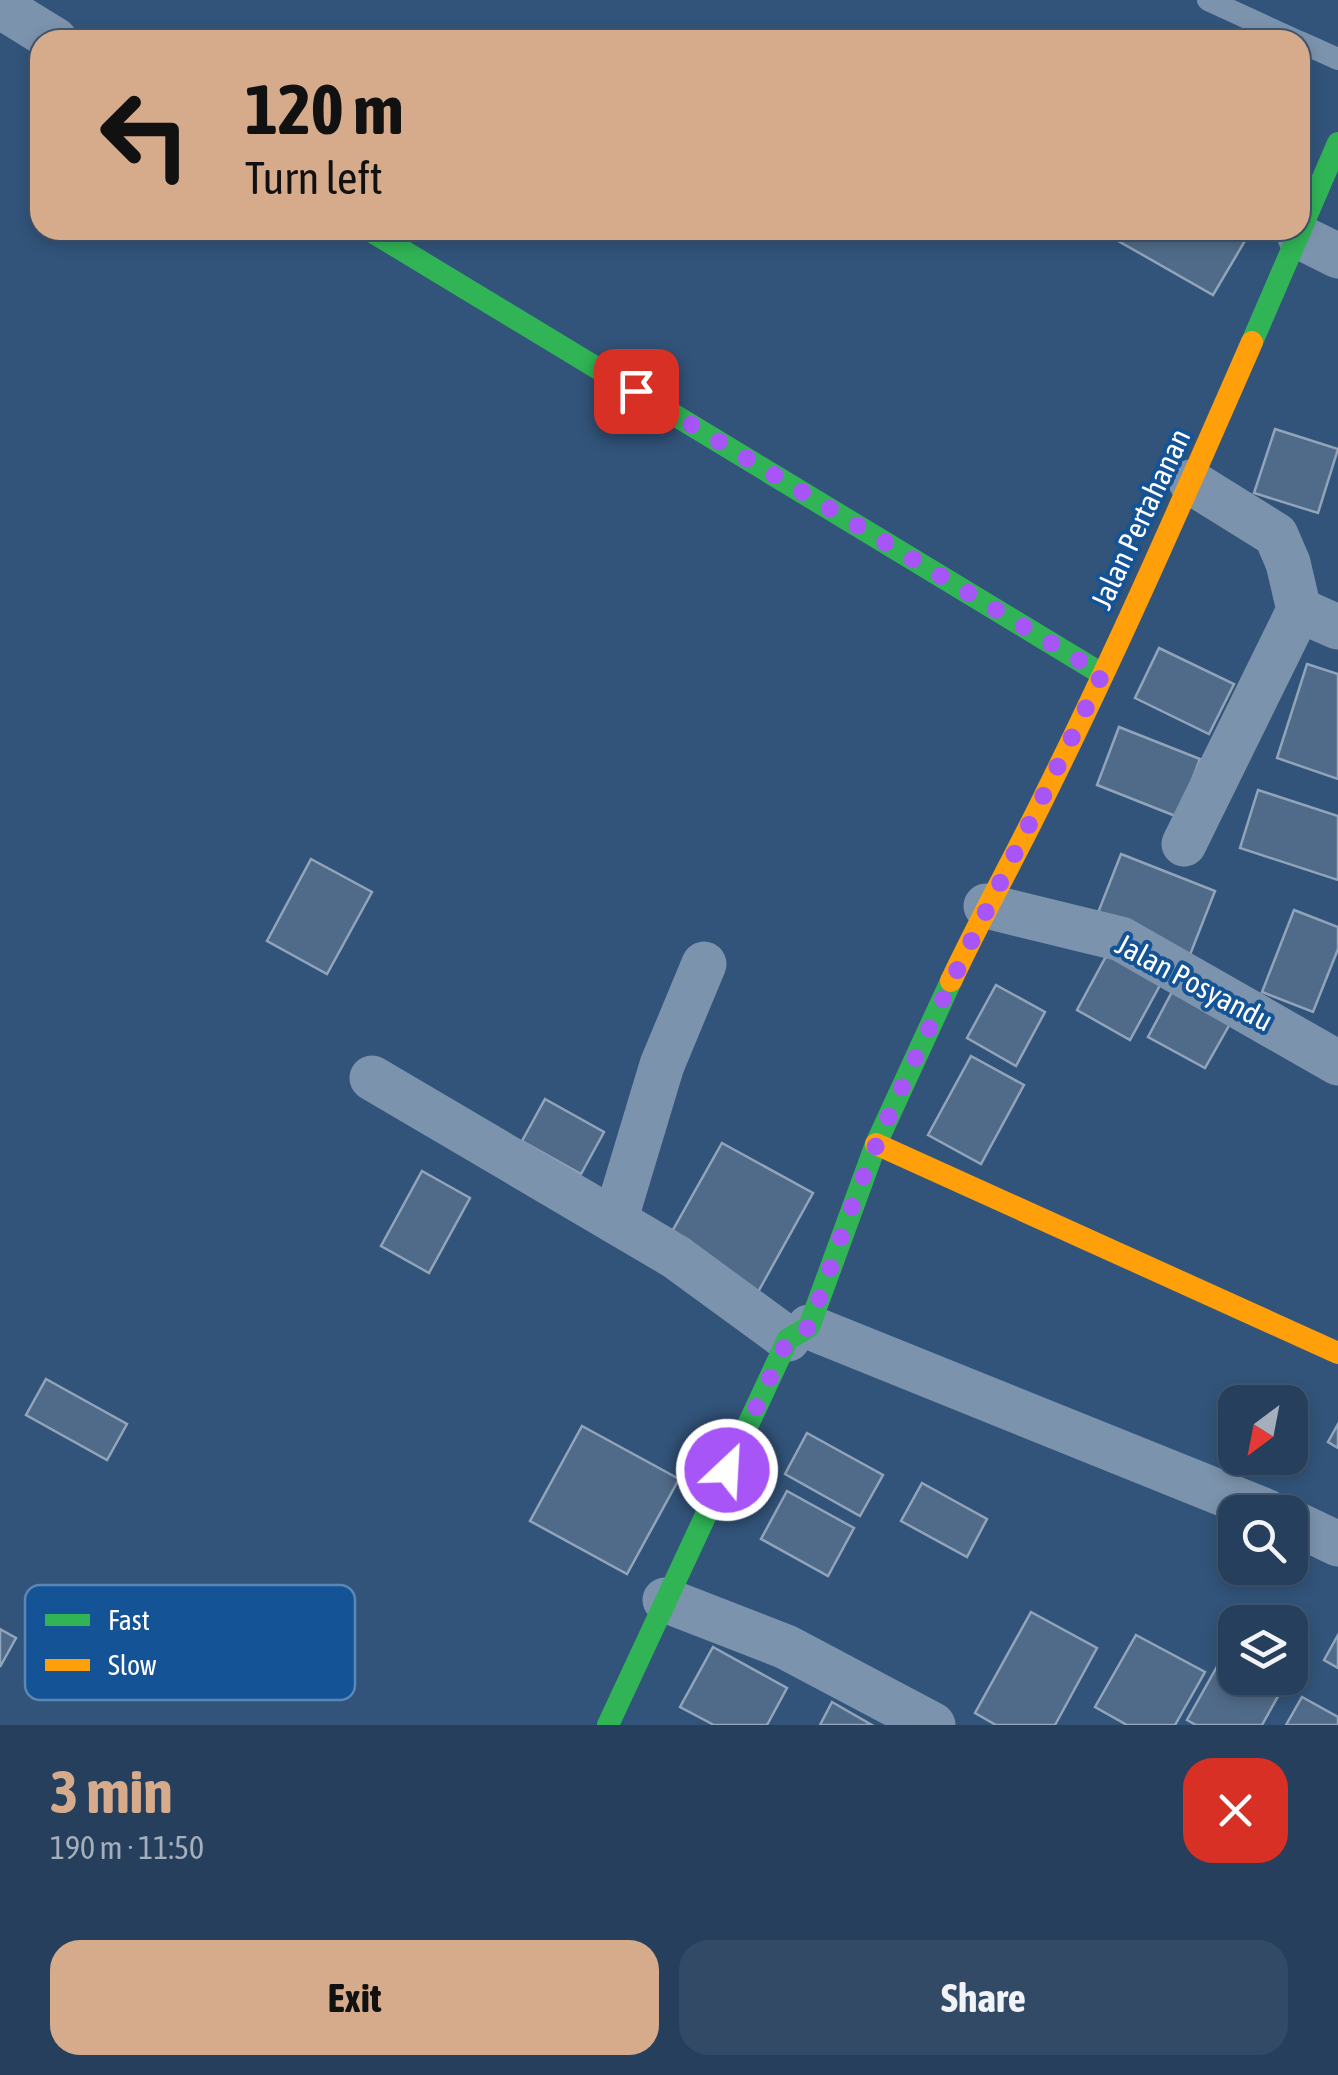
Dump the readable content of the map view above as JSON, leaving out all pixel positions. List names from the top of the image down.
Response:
{
  "streets": {
    "main road": ["Jalan Pertahanan"],
    "street": ["Jalan Posyandu"]
  },
  "crossings": [
    ["Jalan Pertahanan", "Jalan Posyandu"]
  ],
  "legend": ["Fast", "Slow"],
  "north": "bottom left",
  "page": {
    "turn": ["120 m", "Turn left"],
    "heading": ["3 min", "190 m · 11:50"],
    "buttons": ["Exit", "Share"]
  }
}
